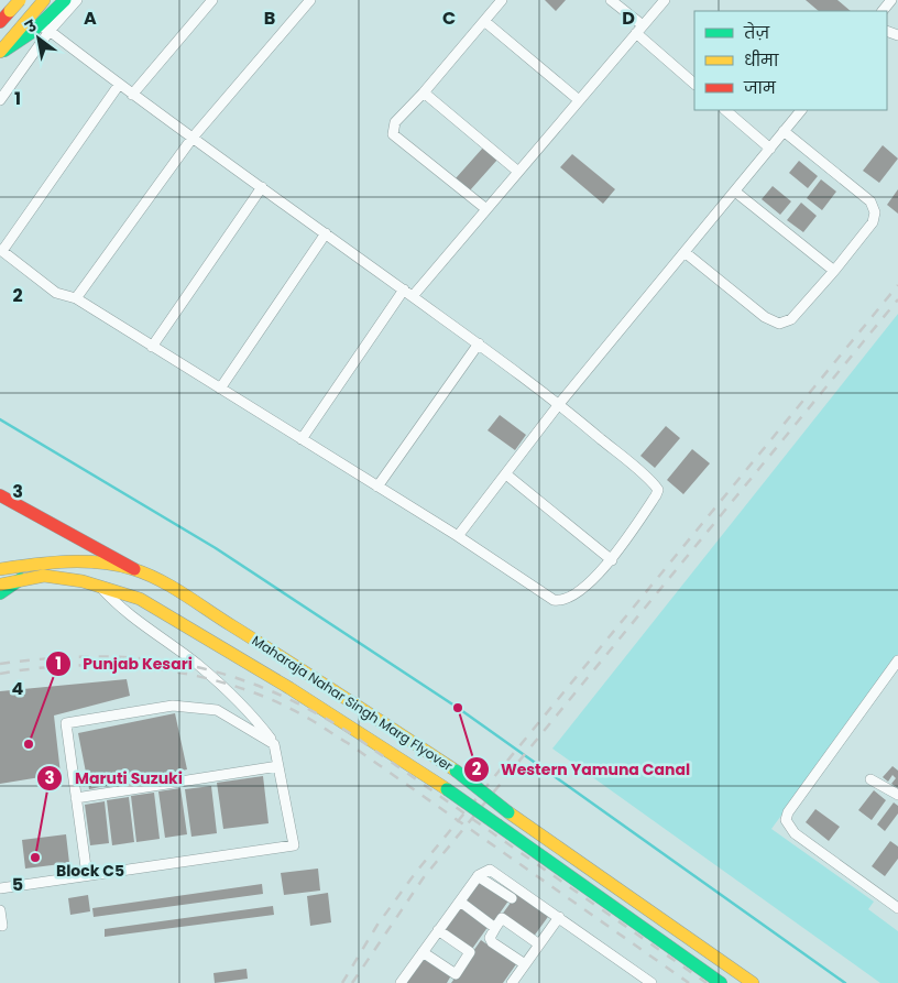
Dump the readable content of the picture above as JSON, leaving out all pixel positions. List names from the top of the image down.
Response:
{
  "streets": {
    "main road": ["Maharaja Nahar Singh Marg Flyover"]
  },
  "districts": ["Block C5"],
  "places": ["Western Yamuna Canal", "Punjab Kesari", "Maruti Suzuki"],
  "legend": ["तेज़", "धीमा", "जाम"],
  "north": "top left",
  "grid": {
    "columns": [
      "A",
      "B",
      "C",
      "D"
    ],
    "rows": [
      "1",
      "2",
      "3",
      "4",
      "5"
    ]
  }
}
